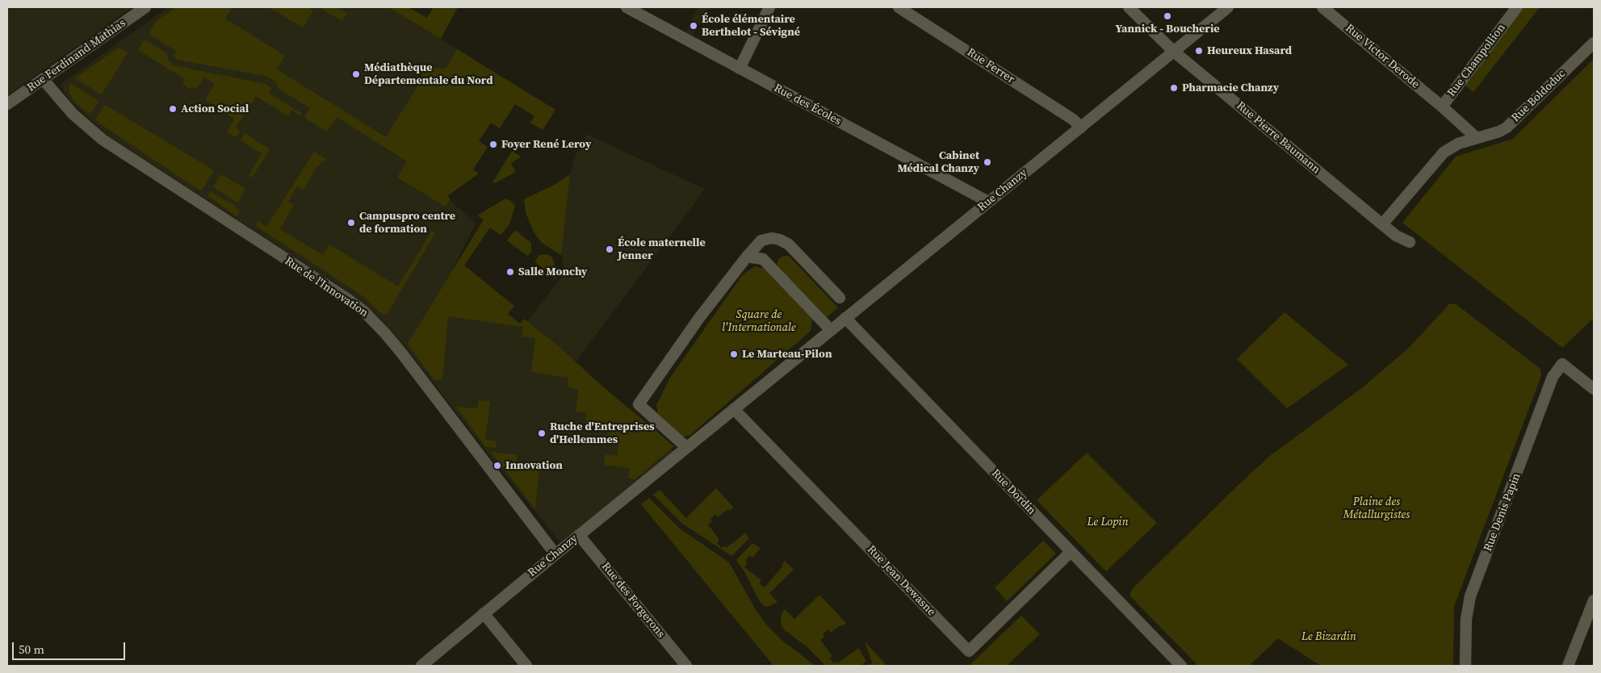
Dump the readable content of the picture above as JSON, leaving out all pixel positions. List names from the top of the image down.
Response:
{
  "streets": {
    "street": [
      "Rue Ferdinand Mathias",
      "Rue Victor Derode",
      "Rue Champollion",
      "Rue Ferrer",
      "Rue Boldoduc",
      "Rue des Écoles",
      "Rue Pierre Baumann",
      "Rue Chanzy",
      "Rue de l'Innovation",
      "Rue Dordin",
      "Rue Denis Papin",
      "Rue Jean Dewasne",
      "Rue des Forgerons"
    ]
  },
  "crossings": [
    ["Rue Ferdinand Mathias", "Rue de l'Innovation"],
    ["Rue Victor Derode", "Rue Champollion"],
    ["Rue Champollion", "Rue Boldoduc"],
    ["Rue Ferrer", "Rue Chanzy"],
    ["Rue des Écoles", "Rue Chanzy"],
    ["Rue Pierre Baumann", "Rue Chanzy"],
    ["Rue Chanzy", "Rue de l'Innovation"],
    ["Rue Chanzy", "Rue Dordin"],
    ["Rue Chanzy", "Rue Jean Dewasne"],
    ["Rue Chanzy", "Rue des Forgerons"],
    ["Rue Dordin", "Rue Jean Dewasne"]
  ],
  "parks": [
    "Square de l'Internationale",
    "Plaine des Métallurgistes",
    "Le Lopin",
    "Le Bizardin"
  ],
  "places": [
    "Yannick - Boucherie",
    "École élémentaire Berthelot - Sévigné",
    "Heureux Hasard",
    "Médiathèque Départementale du Nord",
    "Pharmacie Chanzy",
    "Action Social",
    "Foyer René Leroy",
    "Cabinet Médical Chanzy",
    "Campuspro centre de formation",
    "École maternelle Jenner",
    "Salle Monchy",
    "Le Marteau-Pilon",
    "Ruche d'Entreprises d'Hellemmes",
    "Innovation"
  ],
  "scale_bar": "50 m"
}
